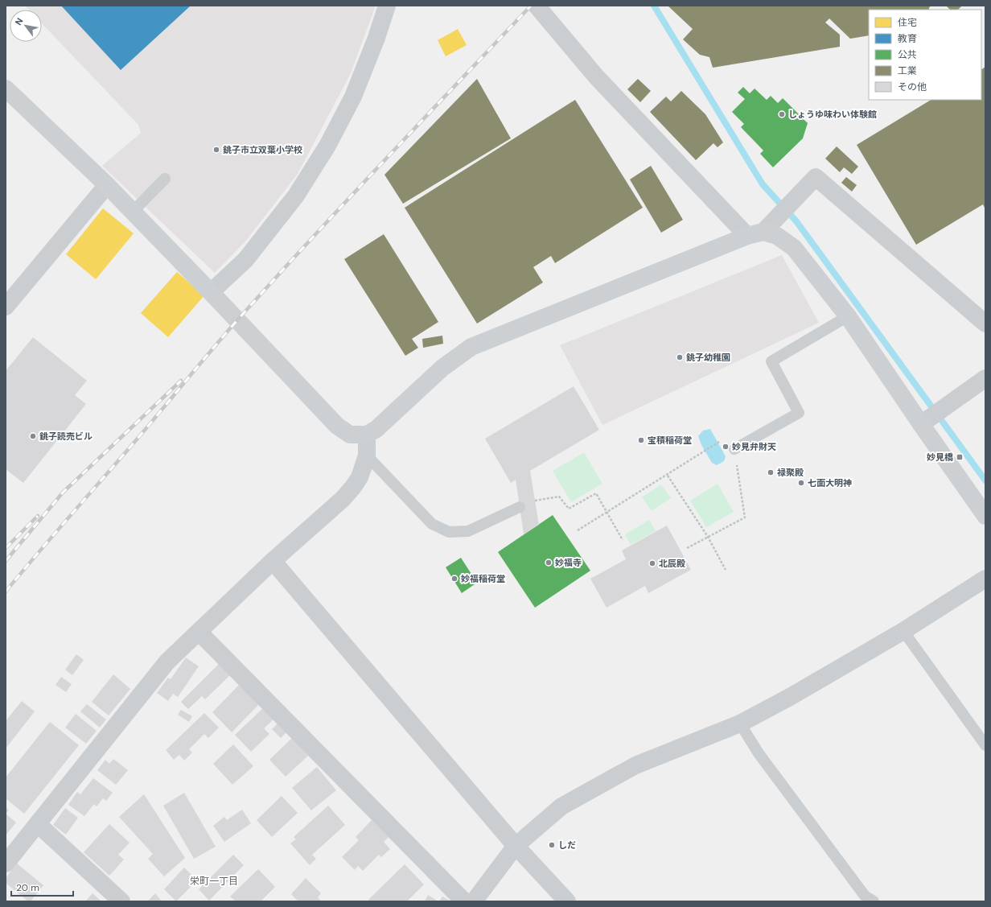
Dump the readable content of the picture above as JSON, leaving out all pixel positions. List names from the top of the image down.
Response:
{
  "districts": ["栄町一丁目"],
  "places": {
    "other": [
      "しょうゆ味わい体験館",
      "銚子市立双葉小学校",
      "銚子幼稚園",
      "銚子読売ビル",
      "宝積稲荷堂",
      "妙見弁財天",
      "禄聚殿",
      "七面大明神",
      "妙福寺",
      "北辰殿",
      "妙福稲荷堂",
      "しだ"
    ],
    "transit": ["妙見橋"]
  },
  "legend": [
    "住宅",
    "教育",
    "公共",
    "工業",
    "その他"
  ],
  "scale_bar": "20 m",
  "north": "top left"
}
